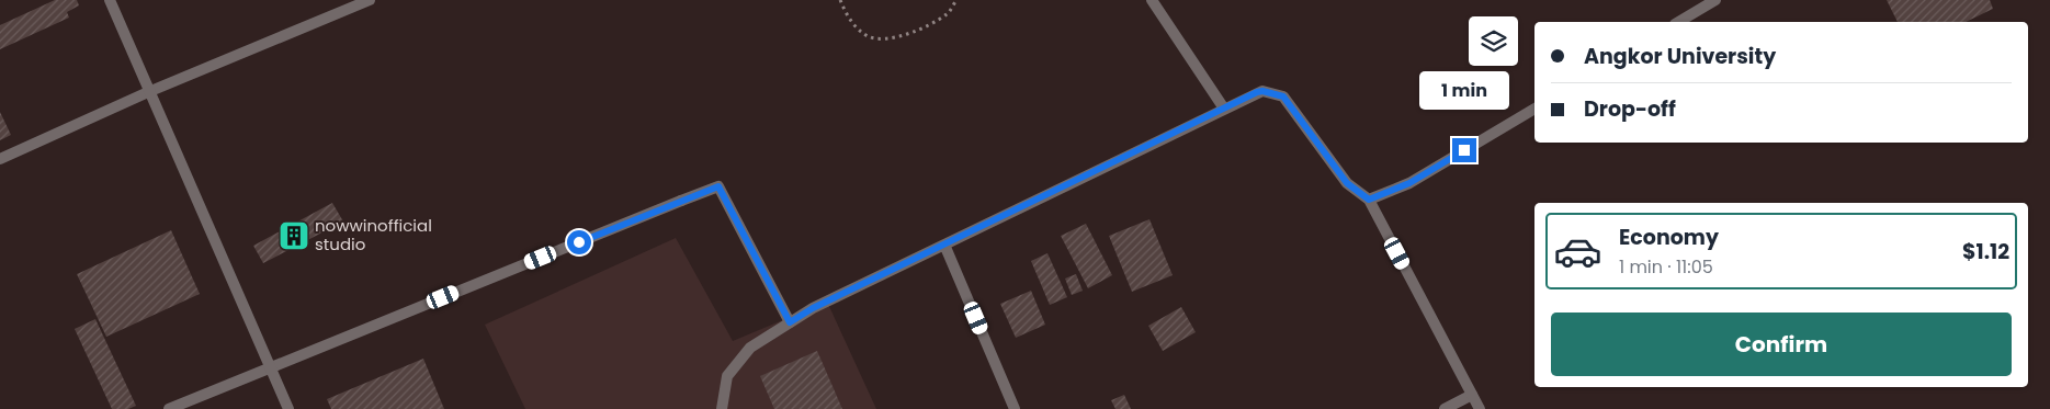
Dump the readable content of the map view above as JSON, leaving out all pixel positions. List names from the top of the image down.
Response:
{
  "places": {
    "building": ["nowwinofficial studio"]
  },
  "page": {
    "banner": ["Angkor University", "Drop-off"],
    "bubble": "1 min",
    "list": [
      {
        "name": "Economy",
        "note": "1 min · 11:05",
        "value": "$1.12"
      }
    ],
    "buttons": "Confirm"
  }
}
